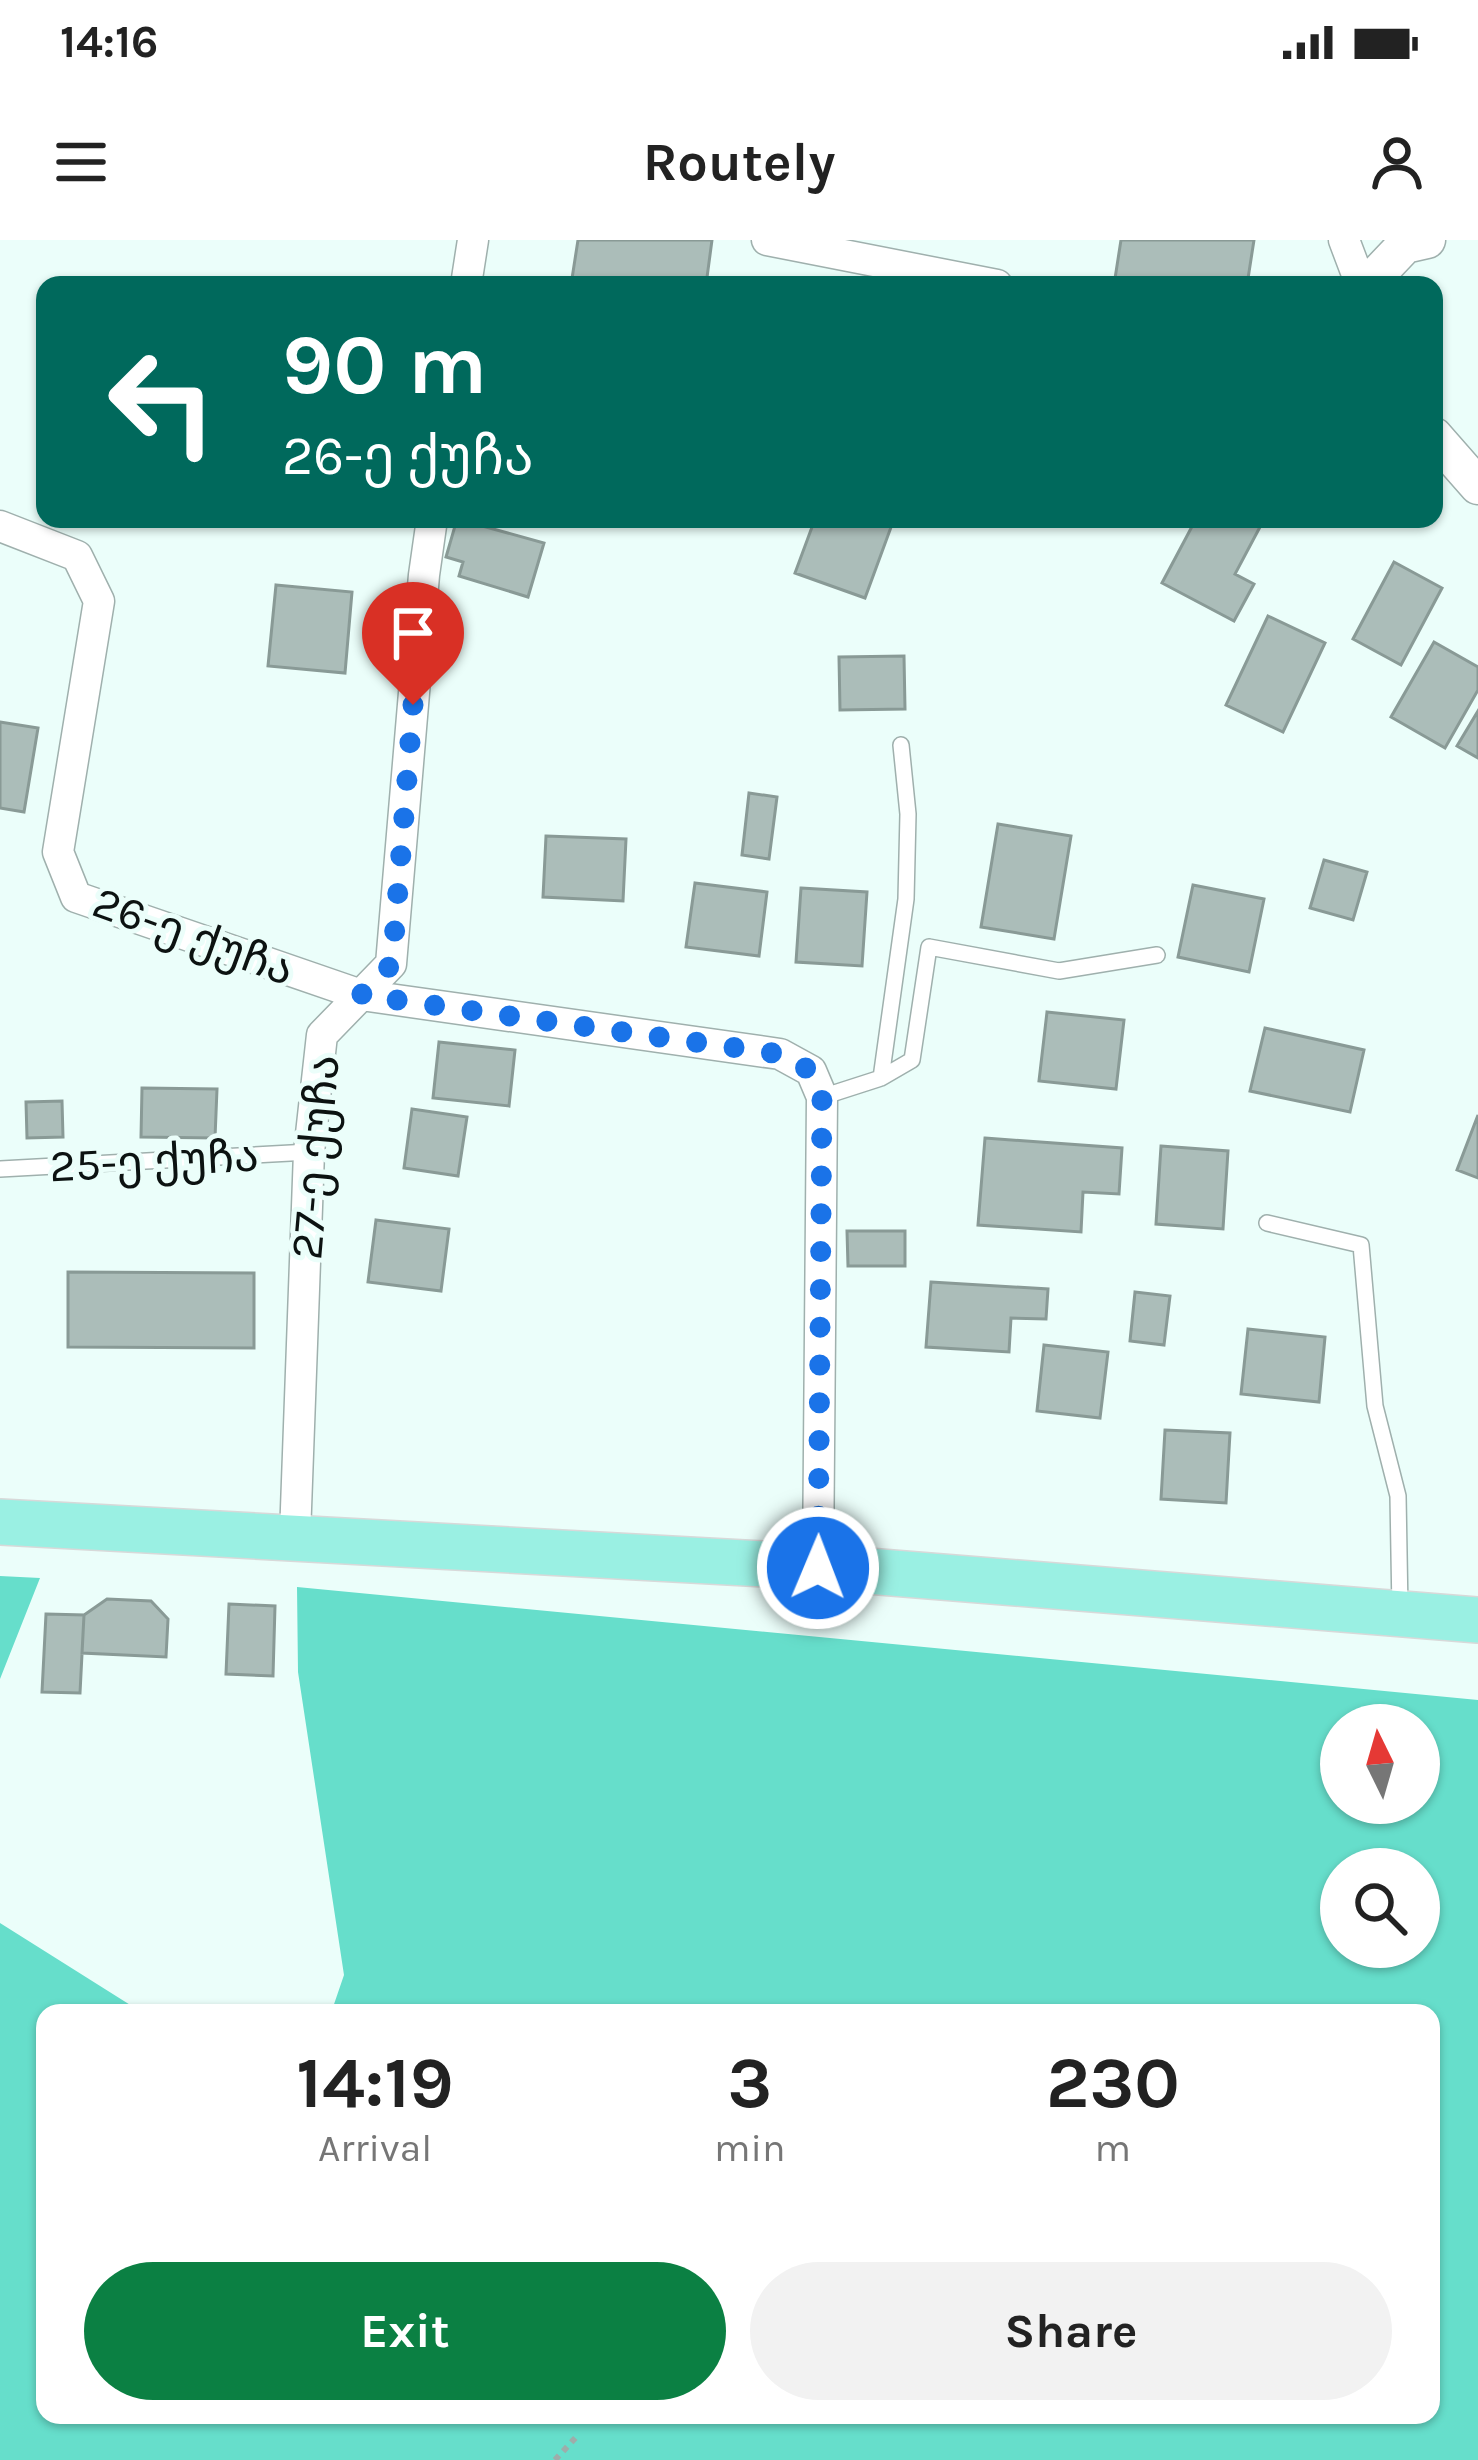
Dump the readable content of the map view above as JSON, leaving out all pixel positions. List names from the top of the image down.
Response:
{
  "streets": {
    "street": ["26-ე ქუჩა", "27-ე ქუჩა"],
    "lane": ["25-ე ქუჩა"]
  },
  "crossings": [
    ["26-ე ქუჩა", "27-ე ქუჩა"],
    ["27-ე ქუჩა", "25-ე ქუჩა"]
  ],
  "north": "top",
  "page": {
    "status": "14:16",
    "header": "Routely",
    "turn": ["90 m", "26-ე ქუჩა"],
    "eta": [
      "14:19",
      "Arrival",
      "3",
      "min",
      "230",
      "m"
    ],
    "buttons": ["Exit", "Share"]
  }
}
